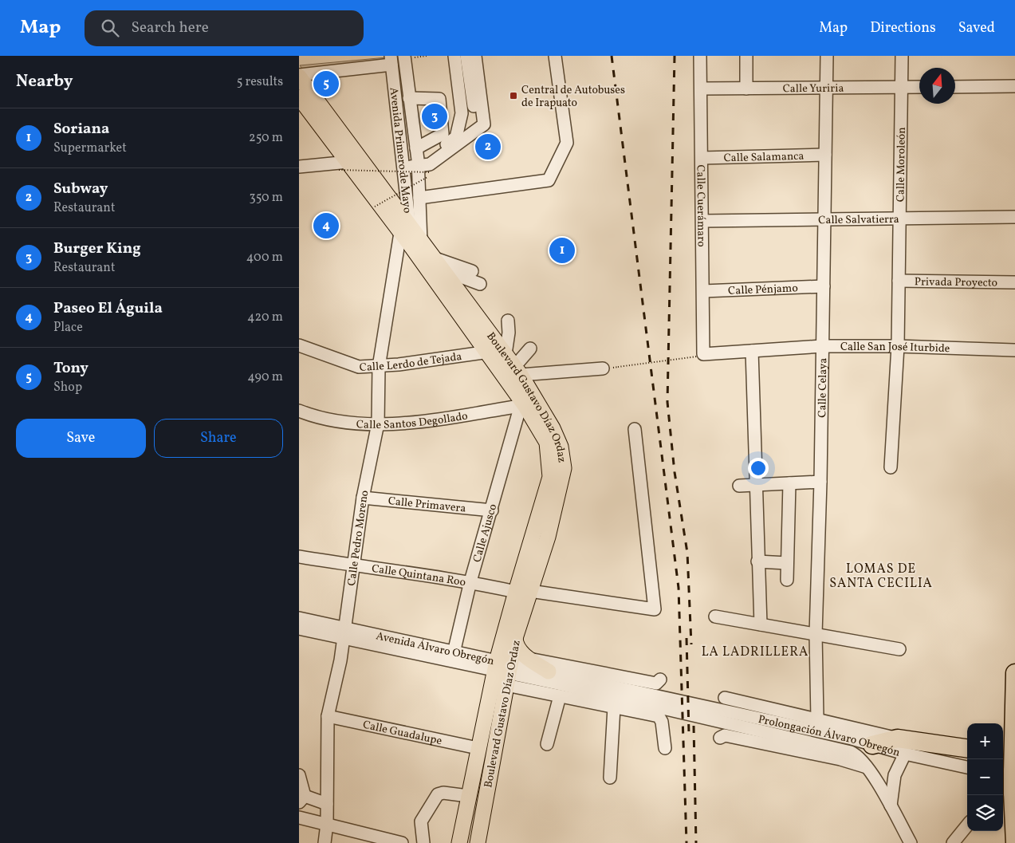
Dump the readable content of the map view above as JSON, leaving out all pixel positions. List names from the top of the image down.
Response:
{
  "streets": {
    "main road": ["Boulevard Gustavo Díaz Ordaz"],
    "street": [
      "Calle Yuriria",
      "Avenida Primero de Mayo",
      "Calle Salamanca",
      "Calle Moroleón",
      "Calle Cuerámaro",
      "Calle Salvatierra",
      "Privada Proyecto",
      "Calle Pénjamo",
      "Calle San José Iturbide",
      "Calle Lerdo de Tejada",
      "Calle Celaya",
      "Calle Santos Degollado",
      "Calle Primavera",
      "Calle Ajusco",
      "Calle Pedro Moreno",
      "Calle Quintana Roo",
      "Avenida Álvaro Obregón",
      "Calle Guadalupe",
      "Prolongación Álvaro Obregón"
    ]
  },
  "crossings": [
    ["Calle Yuriria", "Calle Moroleón"],
    ["Calle Yuriria", "Calle Cuerámaro"],
    ["Calle Yuriria", "Calle Celaya"],
    ["Avenida Primero de Mayo", "Boulevard Gustavo Díaz Ordaz"],
    ["Avenida Primero de Mayo", "Calle Pedro Moreno"],
    ["Calle Salamanca", "Calle Cuerámaro"],
    ["Calle Salamanca", "Calle Celaya"],
    ["Calle Moroleón", "Calle Salvatierra"],
    ["Calle Moroleón", "Privada Proyecto"],
    ["Calle Moroleón", "Calle San José Iturbide"],
    ["Calle Cuerámaro", "Calle Salvatierra"],
    ["Calle Cuerámaro", "Calle Pénjamo"],
    ["Calle Cuerámaro", "Calle San José Iturbide"],
    ["Calle Salvatierra", "Calle Celaya"],
    ["Calle Pénjamo", "Calle Celaya"],
    ["Calle San José Iturbide", "Calle Celaya"],
    ["Calle Lerdo de Tejada", "Boulevard Gustavo Díaz Ordaz"],
    ["Calle Lerdo de Tejada", "Calle Pedro Moreno"],
    ["Boulevard Gustavo Díaz Ordaz", "Calle Santos Degollado"],
    ["Boulevard Gustavo Díaz Ordaz", "Calle Ajusco"],
    ["Boulevard Gustavo Díaz Ordaz", "Calle Pedro Moreno"],
    ["Boulevard Gustavo Díaz Ordaz", "Calle Quintana Roo"],
    ["Boulevard Gustavo Díaz Ordaz", "Avenida Álvaro Obregón"],
    ["Boulevard Gustavo Díaz Ordaz", "Calle Guadalupe"],
    ["Calle Santos Degollado", "Calle Ajusco"],
    ["Calle Santos Degollado", "Calle Pedro Moreno"],
    ["Calle Primavera", "Calle Ajusco"],
    ["Calle Primavera", "Calle Pedro Moreno"],
    ["Calle Ajusco", "Calle Quintana Roo"],
    ["Calle Ajusco", "Avenida Álvaro Obregón"],
    ["Calle Pedro Moreno", "Calle Quintana Roo"],
    ["Calle Pedro Moreno", "Avenida Álvaro Obregón"],
    ["Calle Pedro Moreno", "Calle Guadalupe"],
    ["Avenida Álvaro Obregón", "Prolongación Álvaro Obregón"]
  ],
  "districts": ["LOMAS DE SANTA CECILIA", "LA LADRILLERA"],
  "places": {
    "transit": ["Central de Autobuses de Irapuato"]
  },
  "north": "top",
  "page": {
    "header": "Map",
    "search": "Search here",
    "nav": ["Map", "Directions", "Saved"],
    "heading": ["Nearby", "5 results"],
    "pins": [
      "5",
      "3",
      "2",
      "4",
      "1"
    ],
    "list": [
      {
        "mark": "1",
        "name": "Soriana",
        "note": "Supermarket",
        "value": "250 m"
      },
      {
        "mark": "2",
        "name": "Subway",
        "note": "Restaurant",
        "value": "350 m"
      },
      {
        "mark": "3",
        "name": "Burger King",
        "note": "Restaurant",
        "value": "400 m"
      },
      {
        "mark": "4",
        "name": "Paseo El Águila",
        "note": "Place",
        "value": "420 m"
      },
      {
        "mark": "5",
        "name": "Tony",
        "note": "Shop",
        "value": "490 m"
      }
    ],
    "buttons": ["Save", "Share"],
    "map_buttons": ["+", "−"]
  }
}
